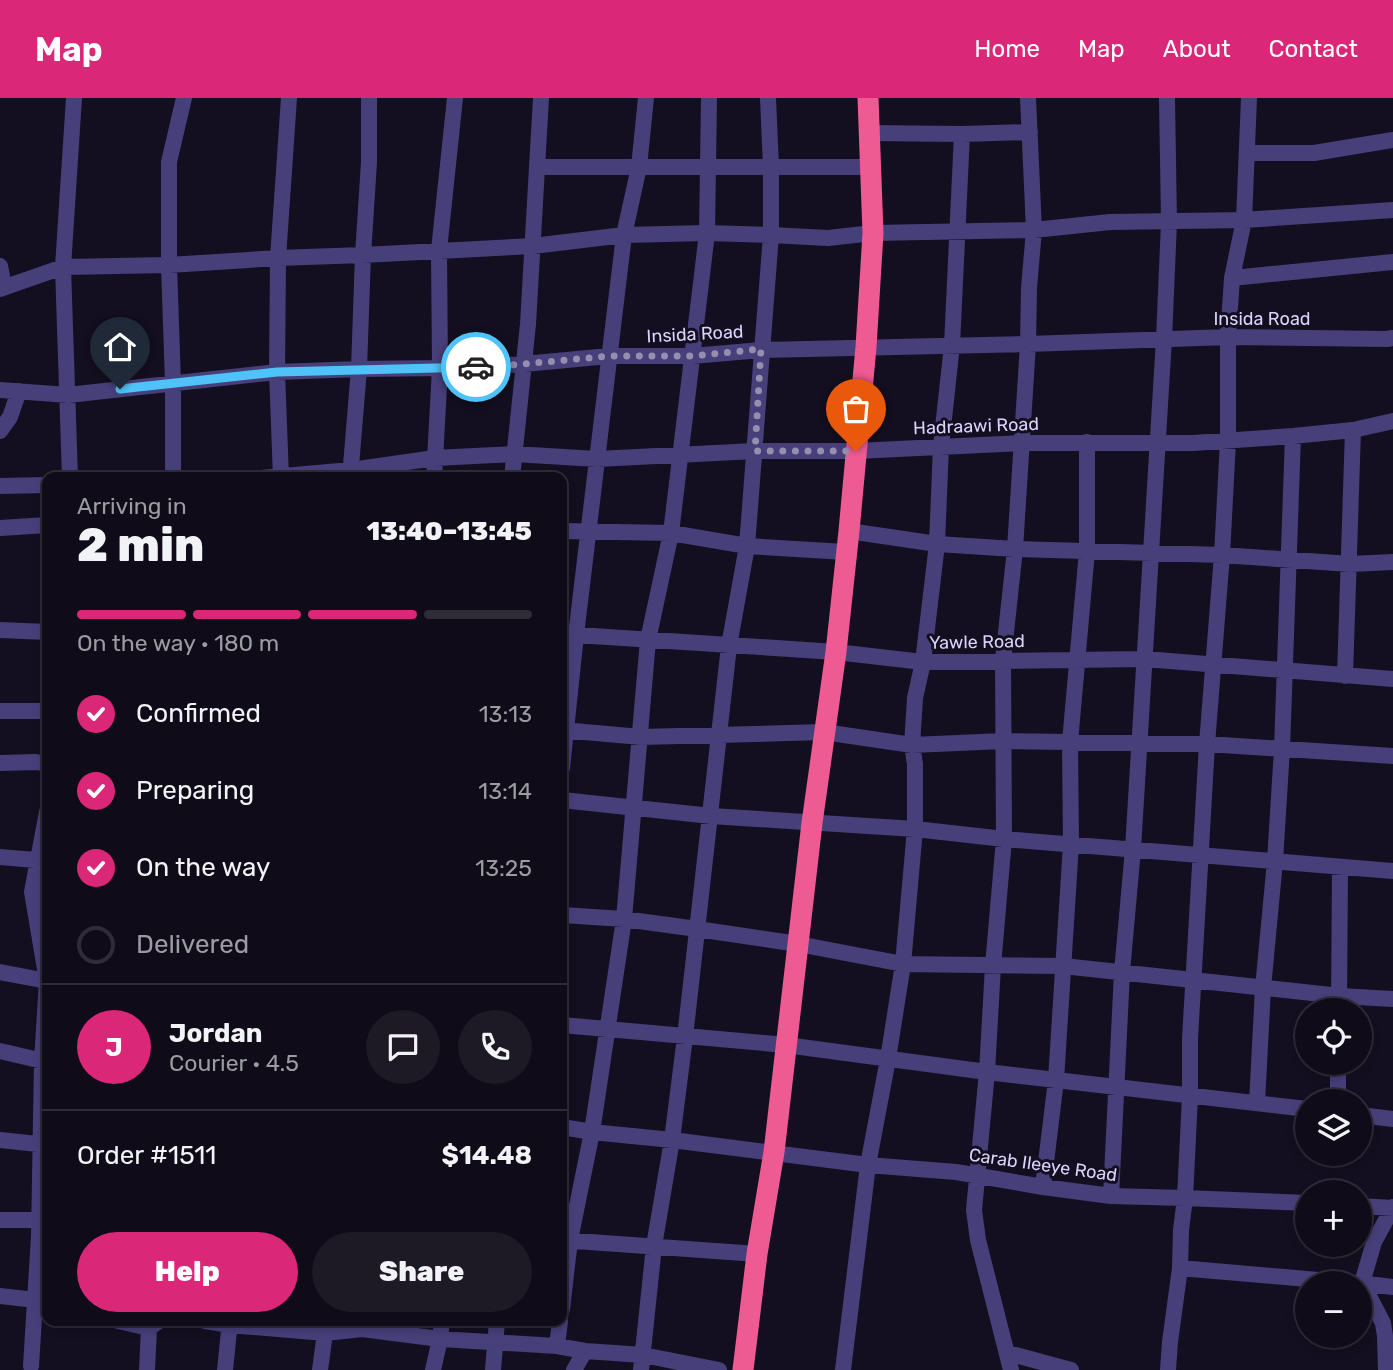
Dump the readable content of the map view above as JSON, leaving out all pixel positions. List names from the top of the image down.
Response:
{
  "streets": {
    "street": [
      "Insida Road",
      "Hadraawi Road",
      "Yawle Road",
      "Carab Ileeye Road"
    ]
  },
  "page": {
    "header": "Map",
    "nav": [
      "Home",
      "Map",
      "About",
      "Contact"
    ],
    "heading": ["2 min", "Arriving in", "13:40–13:45"],
    "panel": [
      "Jordan",
      "Courier · 4.5",
      "Order #1511",
      "$14.48"
    ],
    "bar": "On the way · 180 m",
    "list": [
      ["Confirmed", "13:13"],
      ["Preparing", "13:14"],
      ["On the way", "13:25"],
      "Delivered"
    ],
    "map_buttons": ["+", "−"],
    "round": "J",
    "buttons": ["Help", "Share"]
  }
}
